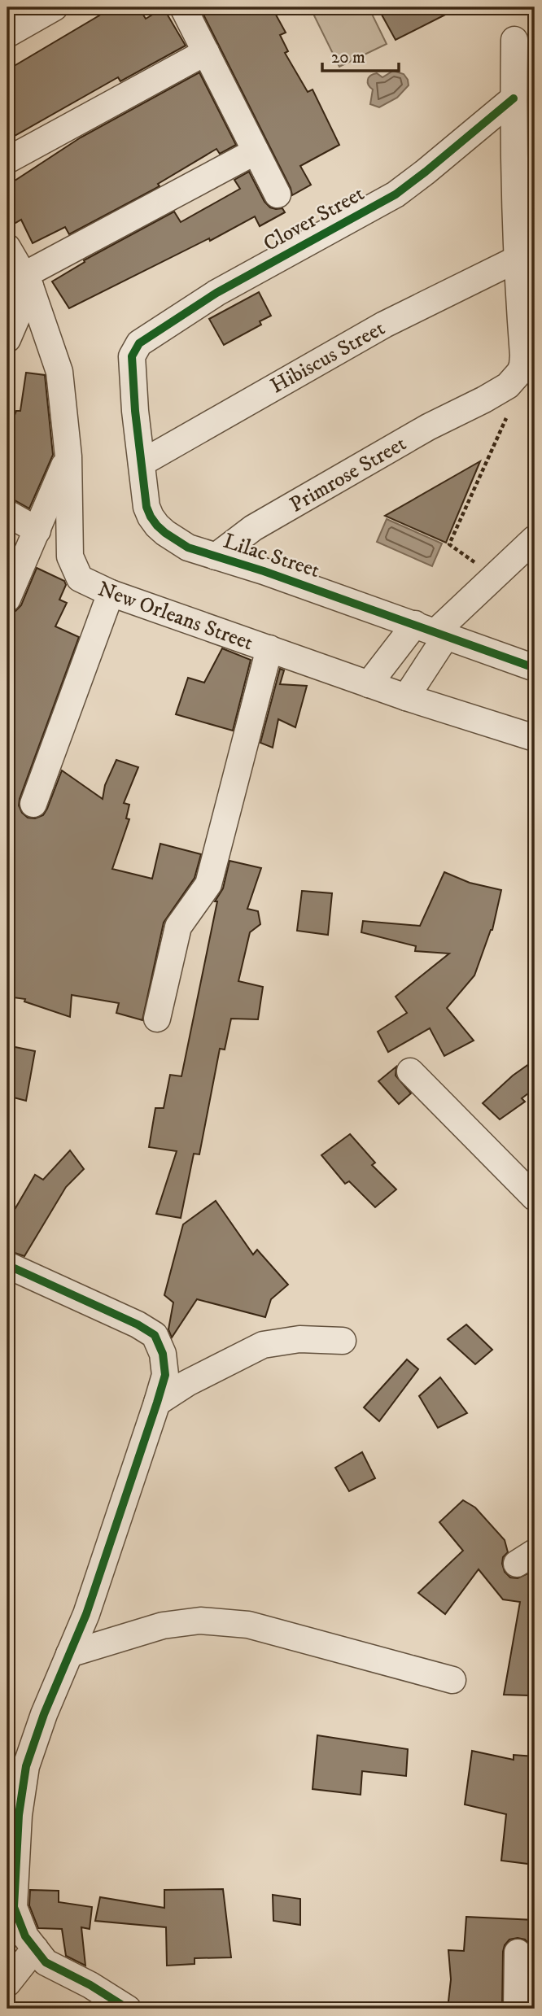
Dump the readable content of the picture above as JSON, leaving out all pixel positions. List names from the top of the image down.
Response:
{
  "streets": {
    "street": [
      "Clover Street",
      "Hibiscus Street",
      "Primrose Street",
      "Lilac Street",
      "New Orleans Street"
    ]
  },
  "crossings": [
    ["Clover Street", "Lilac Street"],
    ["Hibiscus Street", "Lilac Street"],
    ["Primrose Street", "Lilac Street"]
  ],
  "scale_bar": "20 m"
}
